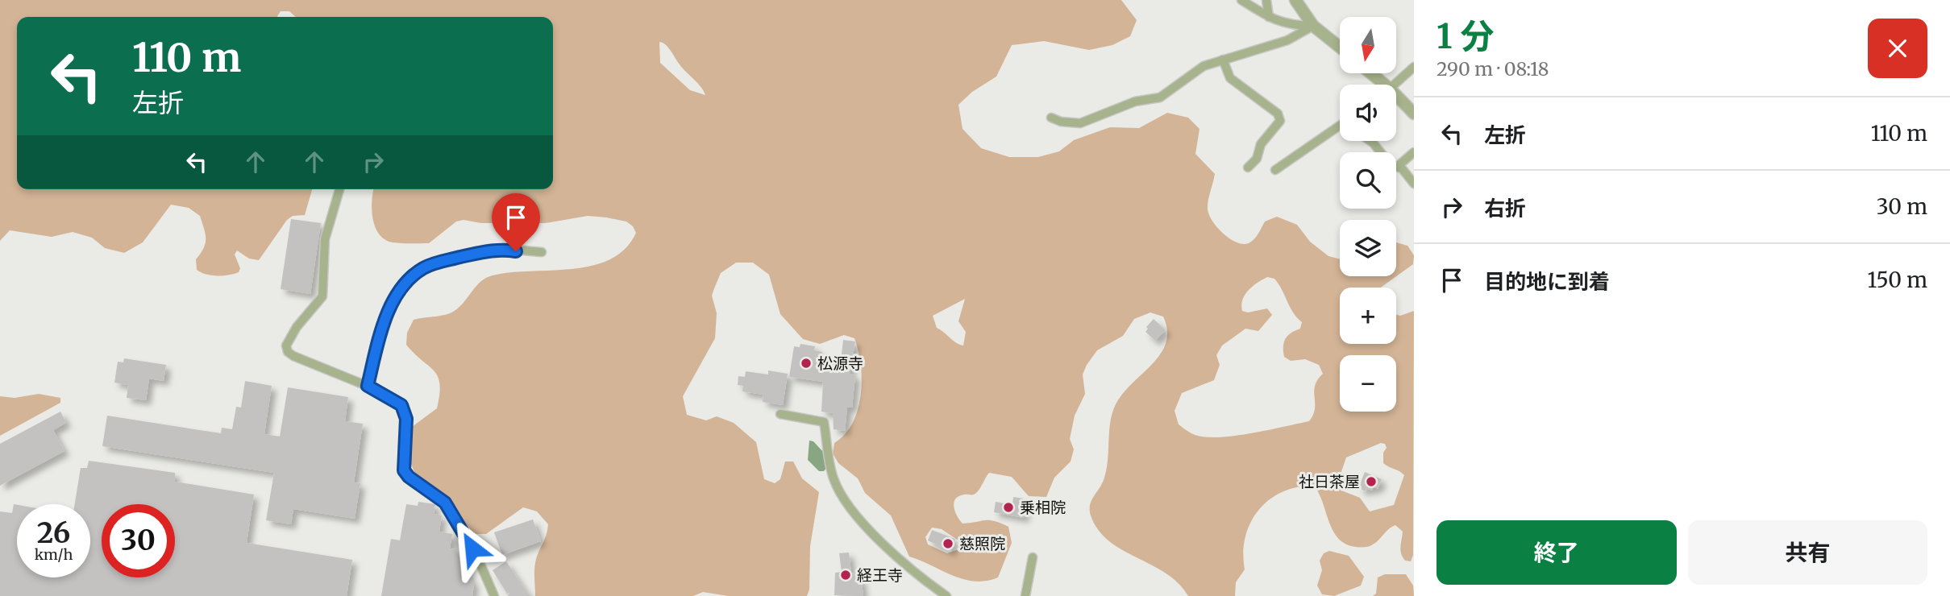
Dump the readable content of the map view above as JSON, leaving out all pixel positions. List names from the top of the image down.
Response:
{
  "places": [
    "松源寺",
    "社日茶屋",
    "乗相院",
    "慈照院",
    "経王寺"
  ],
  "north": "bottom",
  "page": {
    "heading": ["1 分", "290 m · 08:18"],
    "map_buttons": ["+", "−"],
    "turn": ["110 m", "左折"],
    "list": [
      {
        "name": "左折",
        "value": "110 m"
      },
      {
        "name": "右折",
        "value": "30 m"
      },
      {
        "name": "目的地に到着",
        "value": "150 m"
      }
    ],
    "speed": "26 km/h",
    "limit": "30",
    "buttons": ["終了", "共有"]
  }
}
